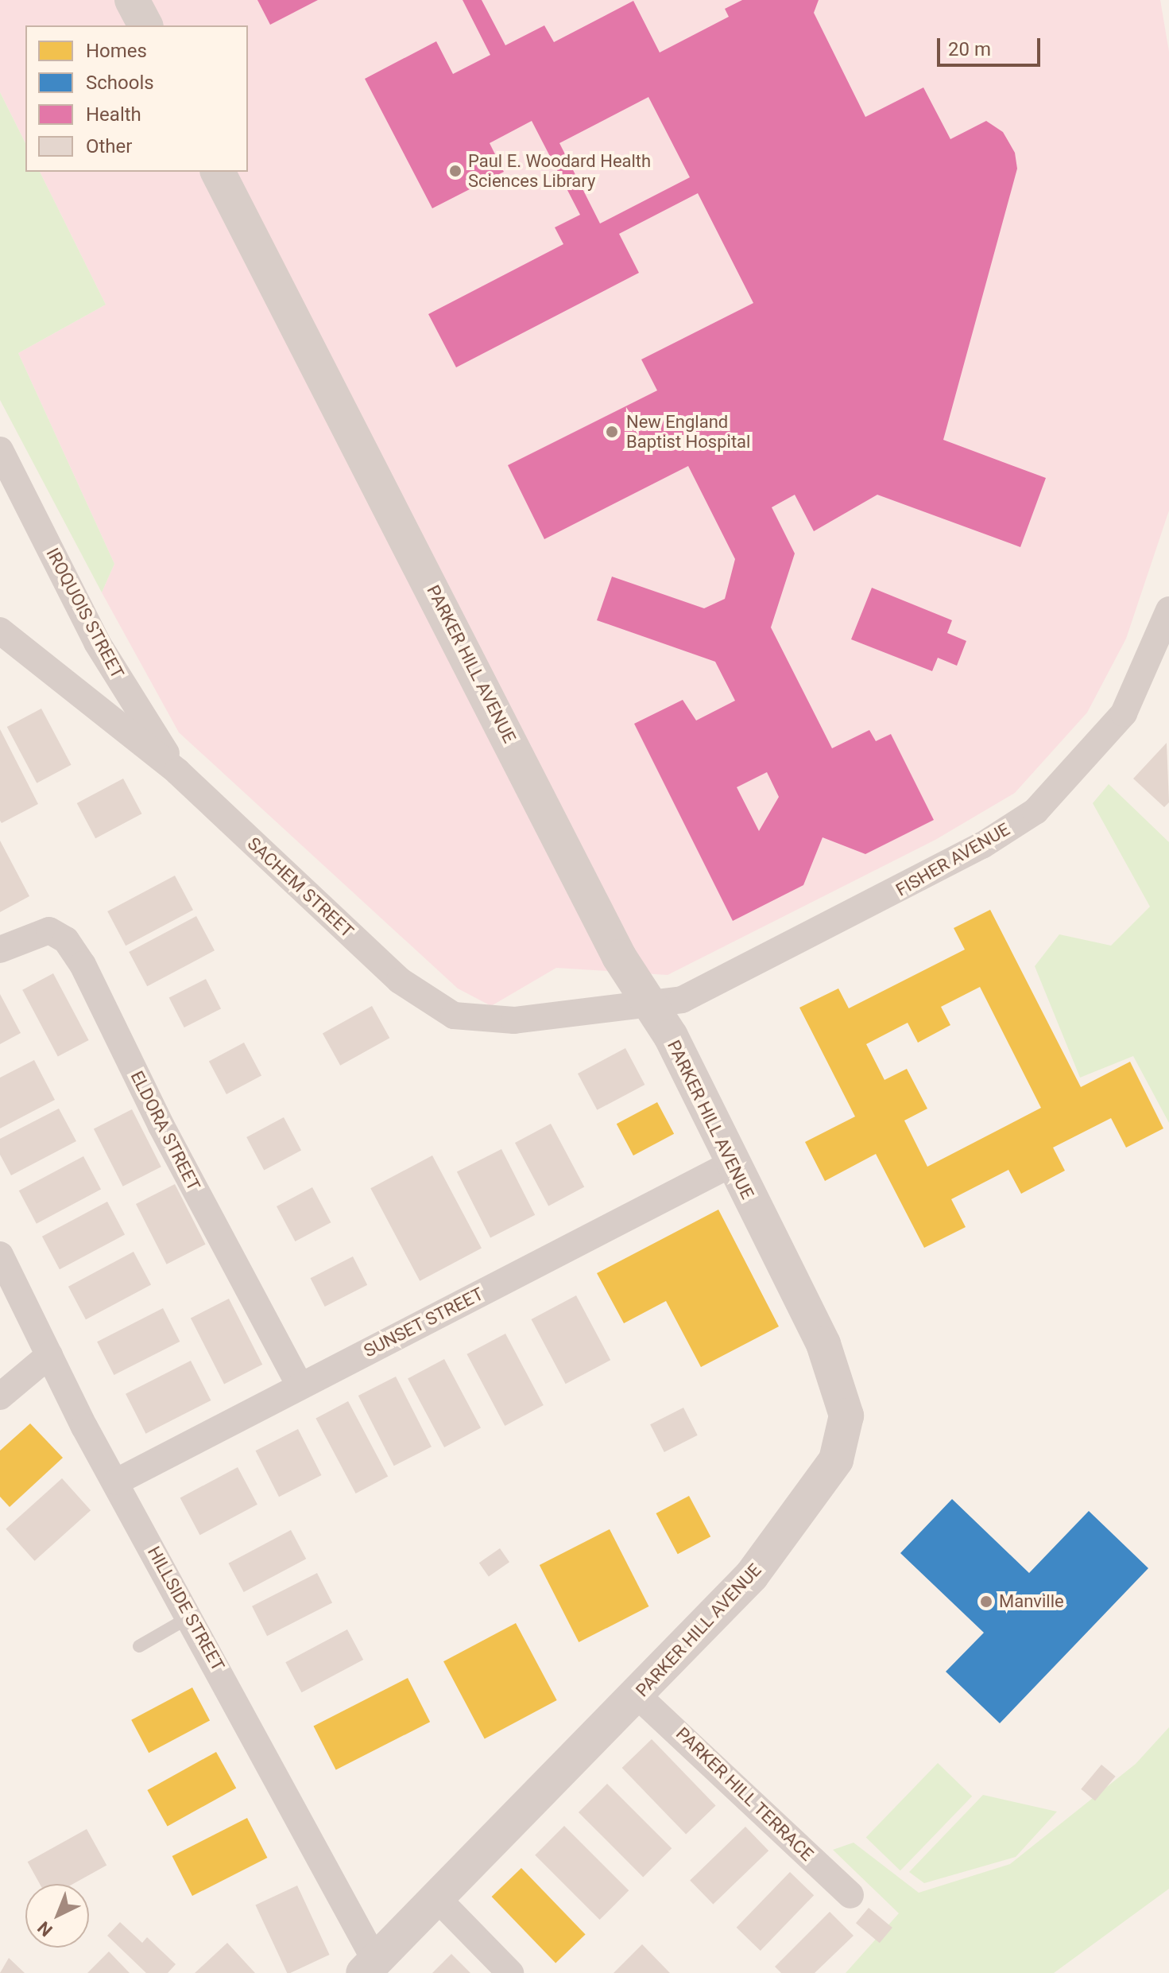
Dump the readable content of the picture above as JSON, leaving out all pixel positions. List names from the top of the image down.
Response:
{
  "streets": {
    "street": [
      "IROQUOIS STREET",
      "PARKER HILL AVENUE",
      "FISHER AVENUE",
      "SACHEM STREET",
      "ELDORA STREET",
      "SUNSET STREET",
      "HILLSIDE STREET",
      "PARKER HILL TERRACE"
    ]
  },
  "crossings": [
    ["IROQUOIS STREET", "SACHEM STREET"],
    ["PARKER HILL AVENUE", "FISHER AVENUE"],
    ["PARKER HILL AVENUE", "SACHEM STREET"],
    ["PARKER HILL AVENUE", "SUNSET STREET"],
    ["PARKER HILL AVENUE", "HILLSIDE STREET"],
    ["PARKER HILL AVENUE", "PARKER HILL TERRACE"],
    ["FISHER AVENUE", "SACHEM STREET"],
    ["ELDORA STREET", "SUNSET STREET"],
    ["SUNSET STREET", "HILLSIDE STREET"]
  ],
  "places": ["Paul E. Woodard Health Sciences Library", "New England Baptist Hospital", "Manville"],
  "legend": [
    "Homes",
    "Schools",
    "Health",
    "Other"
  ],
  "scale_bar": "20 m",
  "north": "bottom left"
}
